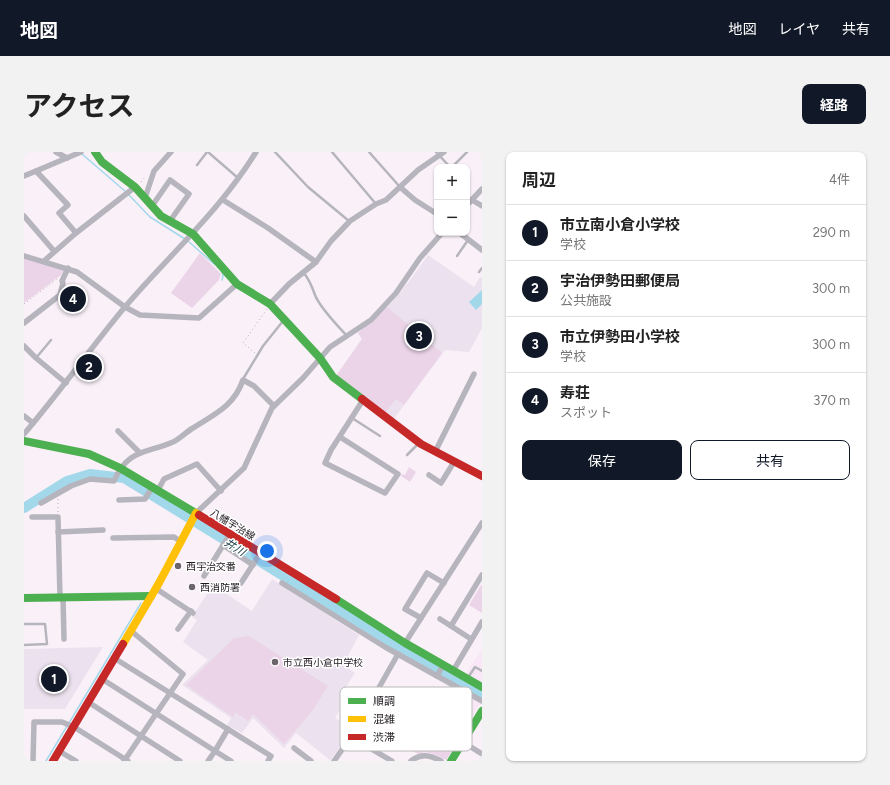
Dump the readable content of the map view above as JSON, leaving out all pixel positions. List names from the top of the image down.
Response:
{
  "streets": {
    "street": ["八幡宇治線"]
  },
  "water": ["井川"],
  "places": ["西宇治交番", "西消防署", "市立西小倉中学校"],
  "legend": ["順調", "混雑", "渋滞"],
  "page": {
    "header": "地図",
    "nav": ["地図", "レイヤ", "共有"],
    "title": "アクセス",
    "buttons": [
      "経路",
      ["保存", "共有"]
    ],
    "heading": ["周辺", "4件"],
    "map_buttons": ["+", "−"],
    "list": [
      {
        "mark": "1",
        "name": "市立南小倉小学校",
        "note": "学校",
        "value": "290 m"
      },
      {
        "mark": "2",
        "name": "宇治伊勢田郵便局",
        "note": "公共施設",
        "value": "300 m"
      },
      {
        "mark": "3",
        "name": "市立伊勢田小学校",
        "note": "学校",
        "value": "300 m"
      },
      {
        "mark": "4",
        "name": "寿荘",
        "note": "スポット",
        "value": "370 m"
      }
    ],
    "pins": [
      "4",
      "3",
      "2",
      "1"
    ]
  }
}
